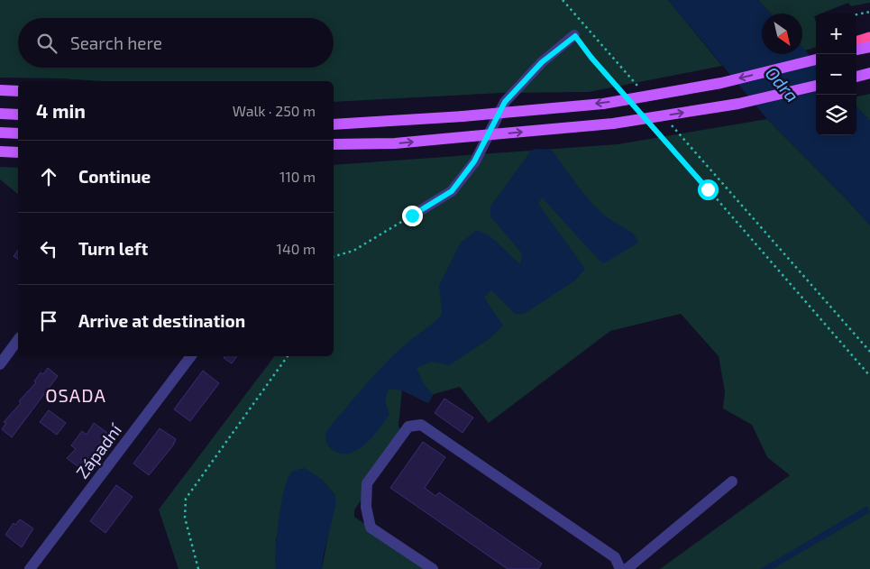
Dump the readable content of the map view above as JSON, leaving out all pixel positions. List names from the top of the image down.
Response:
{
  "streets": {
    "street": ["Západní"]
  },
  "districts": ["OSADA"],
  "water": ["Odra"],
  "north": "bottom right",
  "page": {
    "map_buttons": ["+", "−"],
    "search": "Search here",
    "heading": ["4 min", "Walk · 250 m"],
    "list": [
      ["Continue", "110 m"],
      ["Turn left", "140 m"],
      "Arrive at destination"
    ]
  }
}
